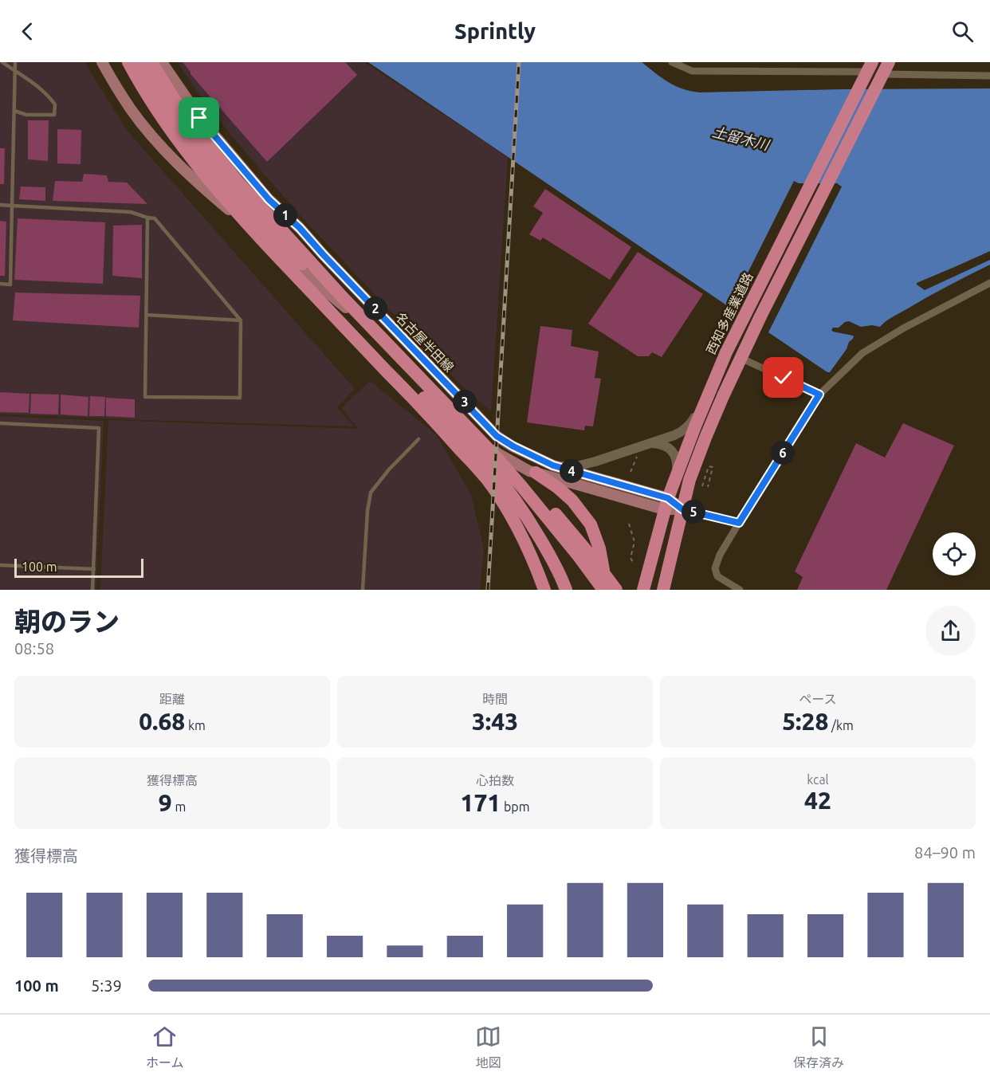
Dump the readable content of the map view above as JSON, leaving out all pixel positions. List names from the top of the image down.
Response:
{
  "streets": {
    "highway": ["西知多産業道路"],
    "main road": ["名古屋半田線"]
  },
  "crossings": [
    ["西知多産業道路", "名古屋半田線"]
  ],
  "water": ["土留木川"],
  "scale_bar": "100 m",
  "page": {
    "header": "Sprintly",
    "pins": [
      "1",
      "2",
      "3",
      "6",
      "4",
      "5"
    ],
    "scale": "100 m",
    "heading": ["朝のラン", "08:58"],
    "stats": [
      ["距離", "0.68 km"],
      ["時間", "3:43"],
      ["ペース", "5:28 /km"],
      ["獲得標高", "9 m"],
      ["心拍数", "171 bpm"],
      ["kcal", "42"]
    ],
    "chart": ["獲得標高", "84–90 m"],
    "list": [
      {
        "name": "100 m",
        "note": "5:39"
      }
    ],
    "tabs": ["ホーム", "地図", "保存済み"]
  }
}
